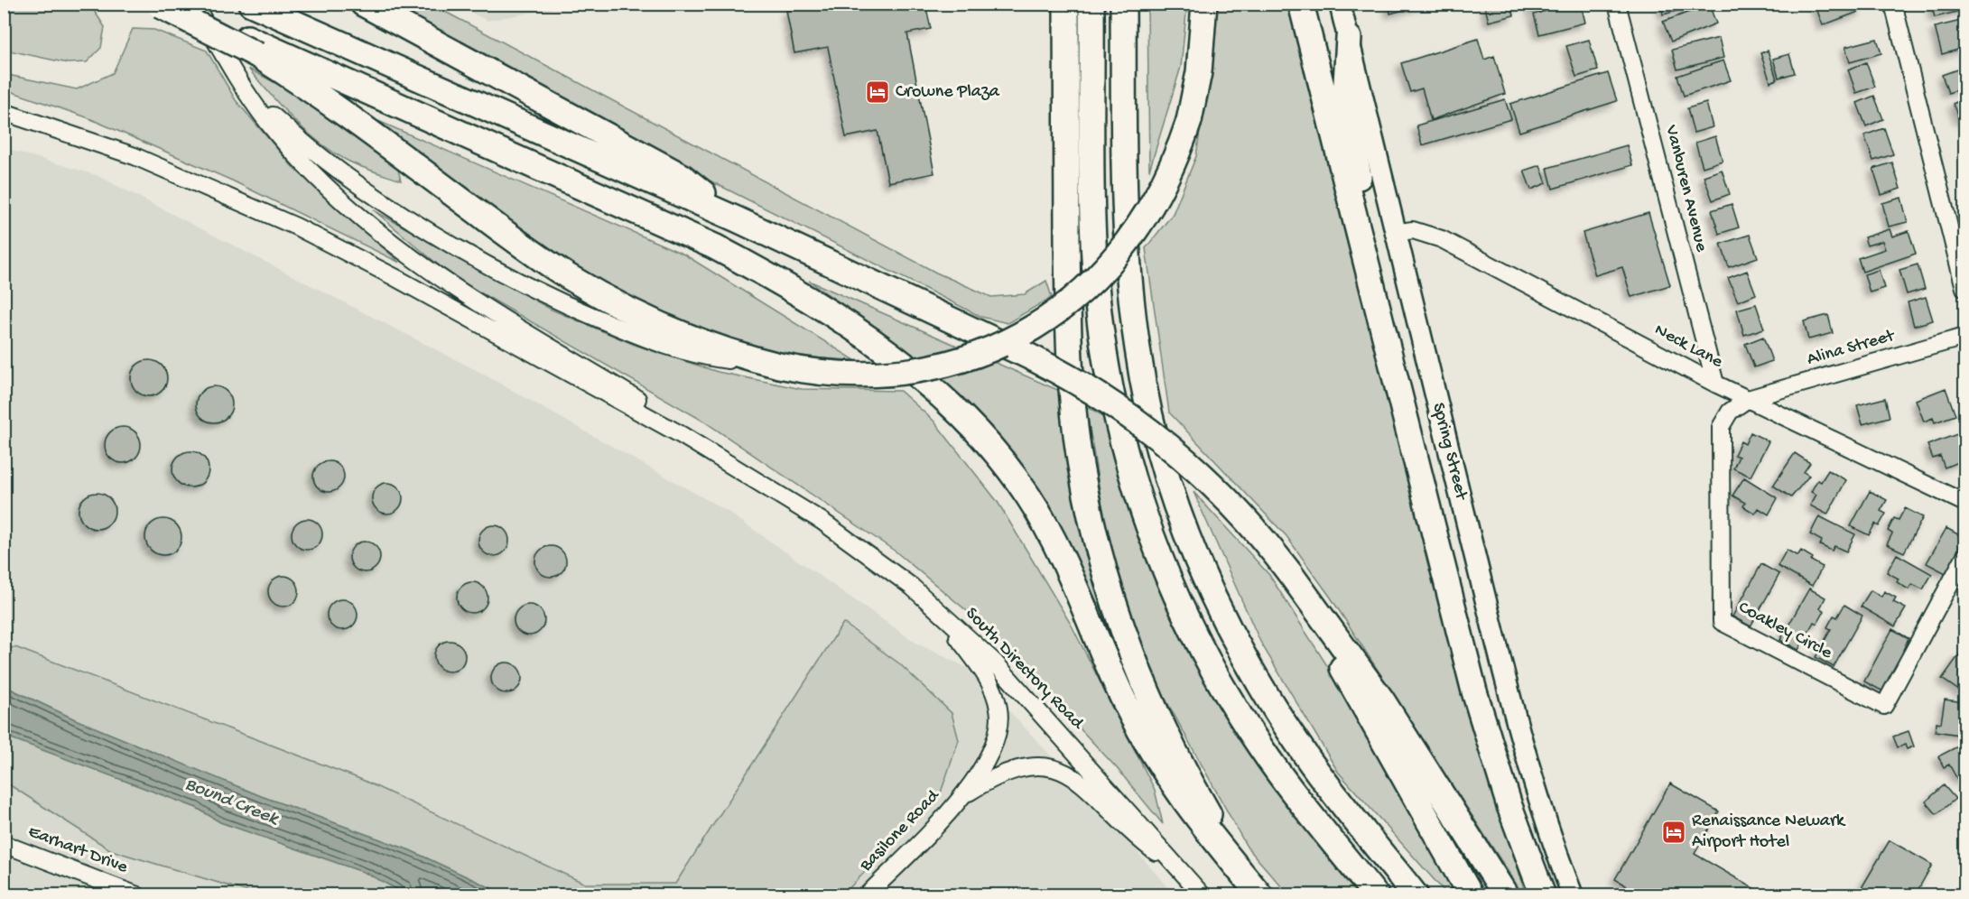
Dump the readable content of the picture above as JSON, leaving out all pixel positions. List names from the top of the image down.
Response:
{
  "streets": {
    "main road": ["Spring Street"],
    "street": [
      "Vanburen Avenue",
      "Neck Lane",
      "Alina Street",
      "Coakley Circle",
      "South Directory Road",
      "Basilone Road",
      "Earhart Drive"
    ]
  },
  "crossings": [
    ["Vanburen Avenue", "Neck Lane"],
    ["Neck Lane", "Alina Street"],
    ["Neck Lane", "Spring Street"],
    ["Neck Lane", "Coakley Circle"],
    ["Alina Street", "Coakley Circle"]
  ],
  "water": ["Bound Creek"],
  "places": {
    "hotel": ["Crowne Plaza", "Renaissance Newark Airport Hotel"]
  }
}
